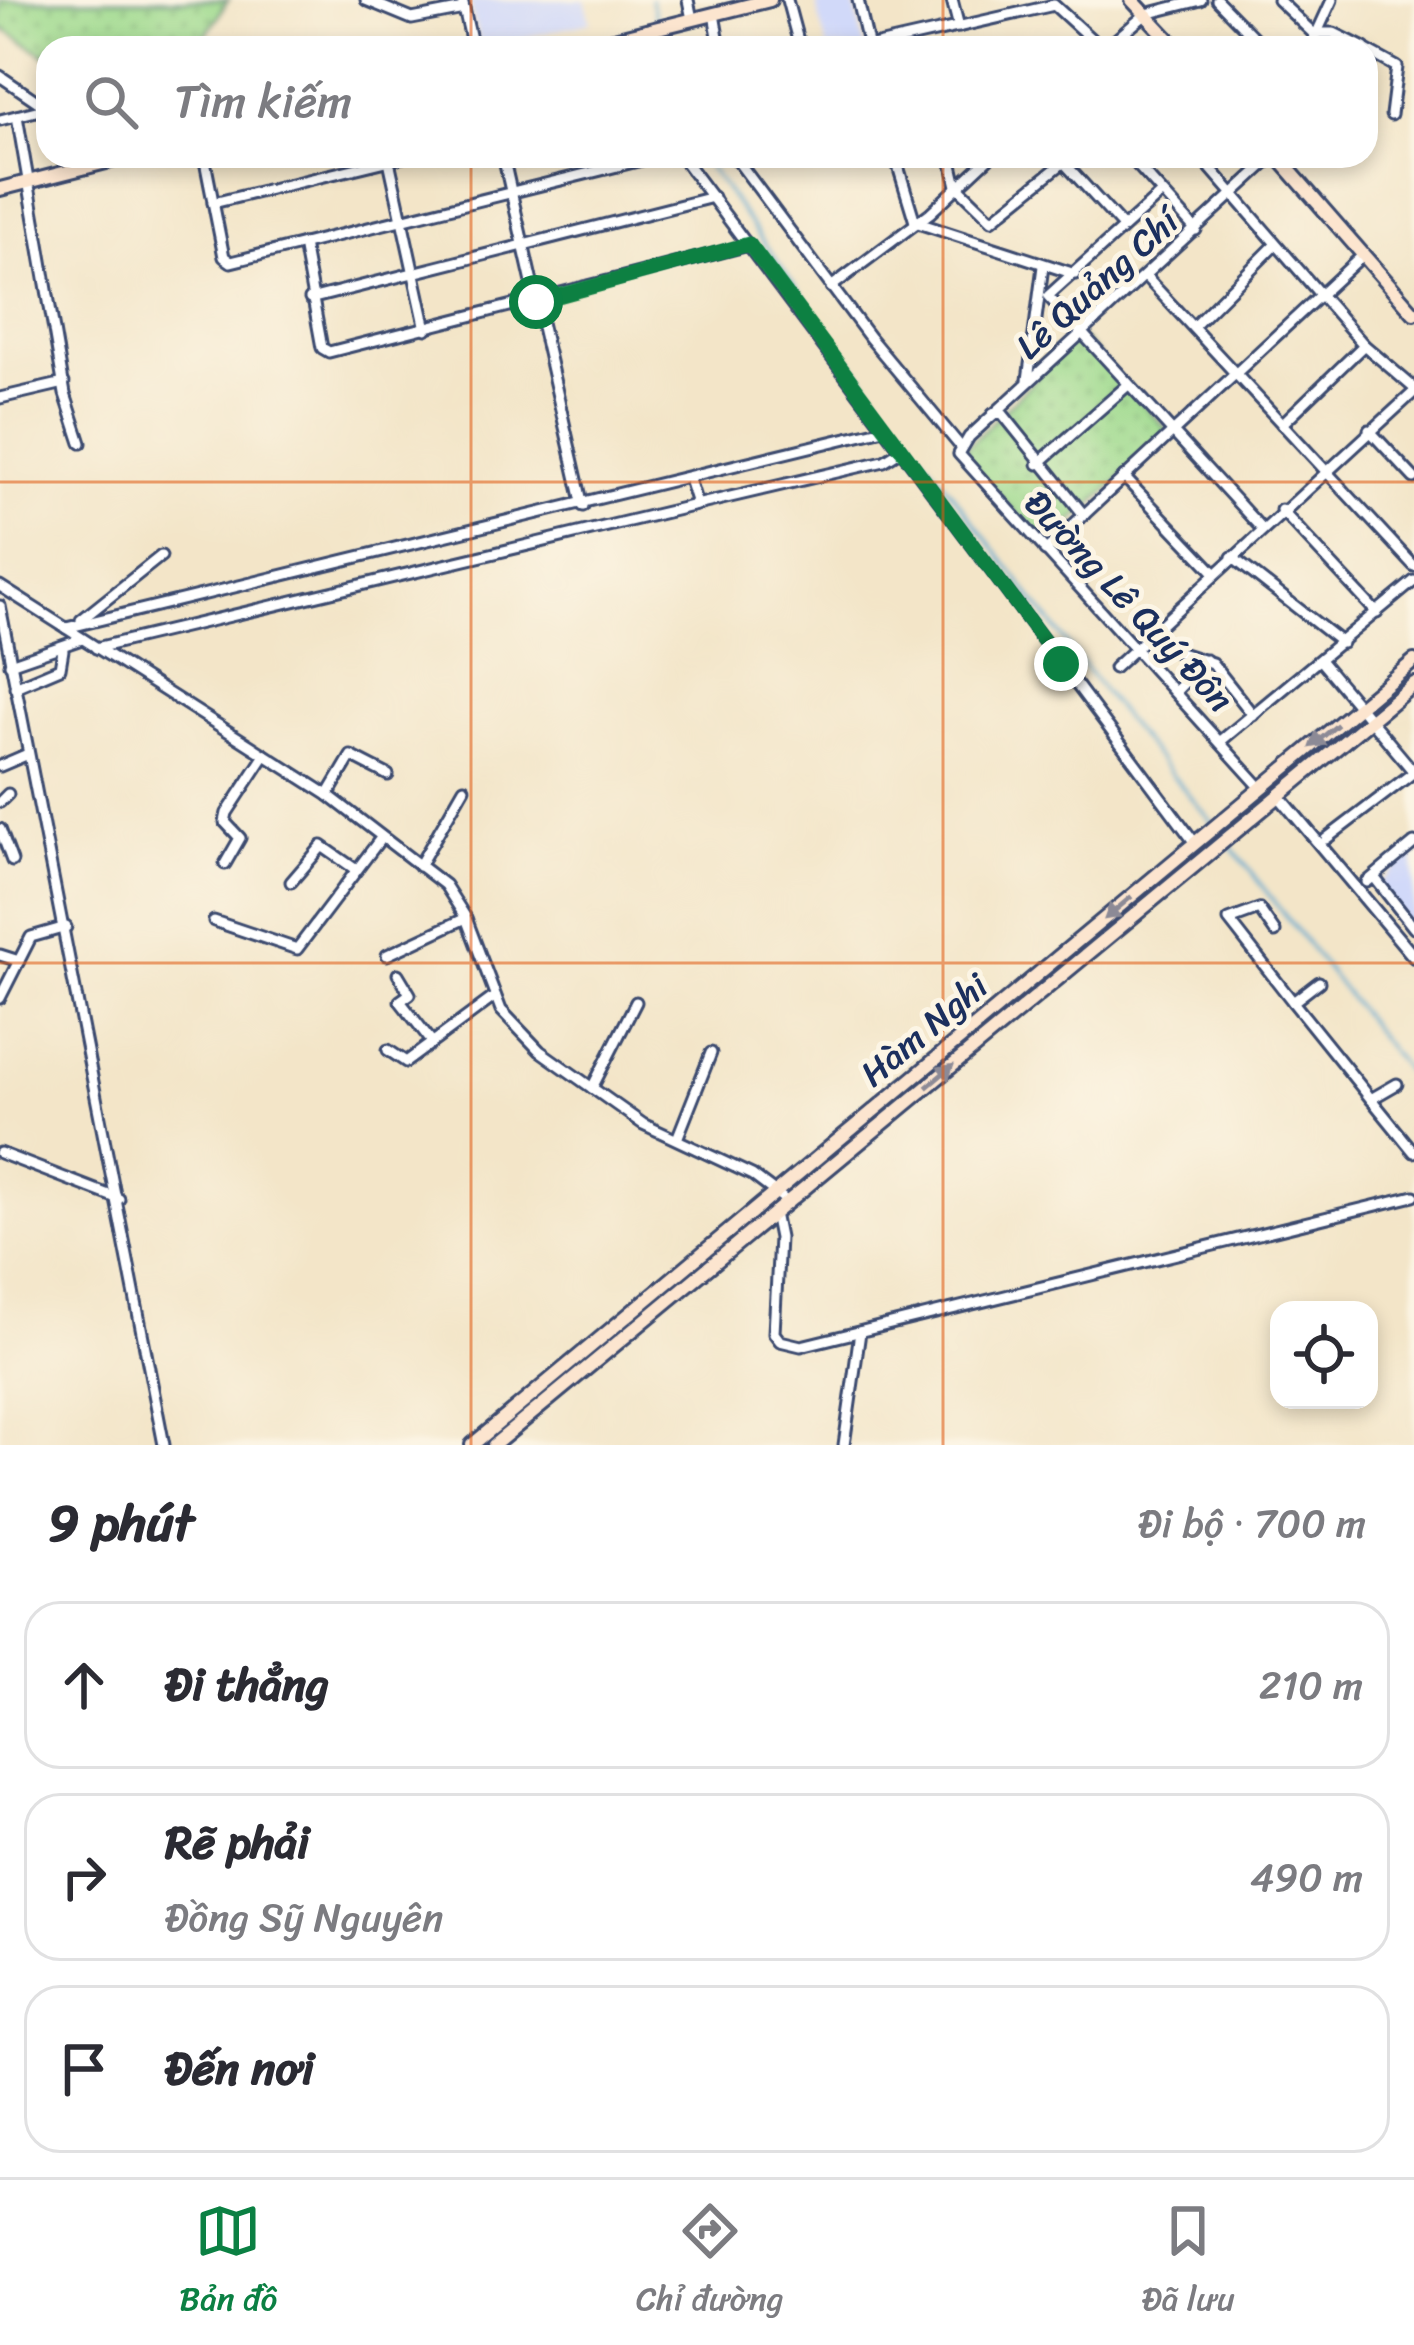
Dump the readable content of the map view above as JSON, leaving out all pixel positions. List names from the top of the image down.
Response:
{
  "streets": {
    "main road": ["Hàm Nghi"],
    "street": ["Lê Quảng Chí", "Đường Lê Quý Đôn"]
  },
  "crossings": [
    ["Lê Quảng Chí", "Đường Lê Quý Đôn"],
    ["Đường Lê Quý Đôn", "Hàm Nghi"]
  ],
  "page": {
    "search": "Tìm kiếm",
    "heading": ["9 phút", "Đi bộ · 700 m"],
    "list": [
      ["Đi thẳng", "210 m"],
      ["Rẽ phải", "Đồng Sỹ Nguyên", "490 m"],
      "Đến nơi"
    ],
    "nav": ["Bản đồ", "Chỉ đường", "Đã lưu"]
  }
}
